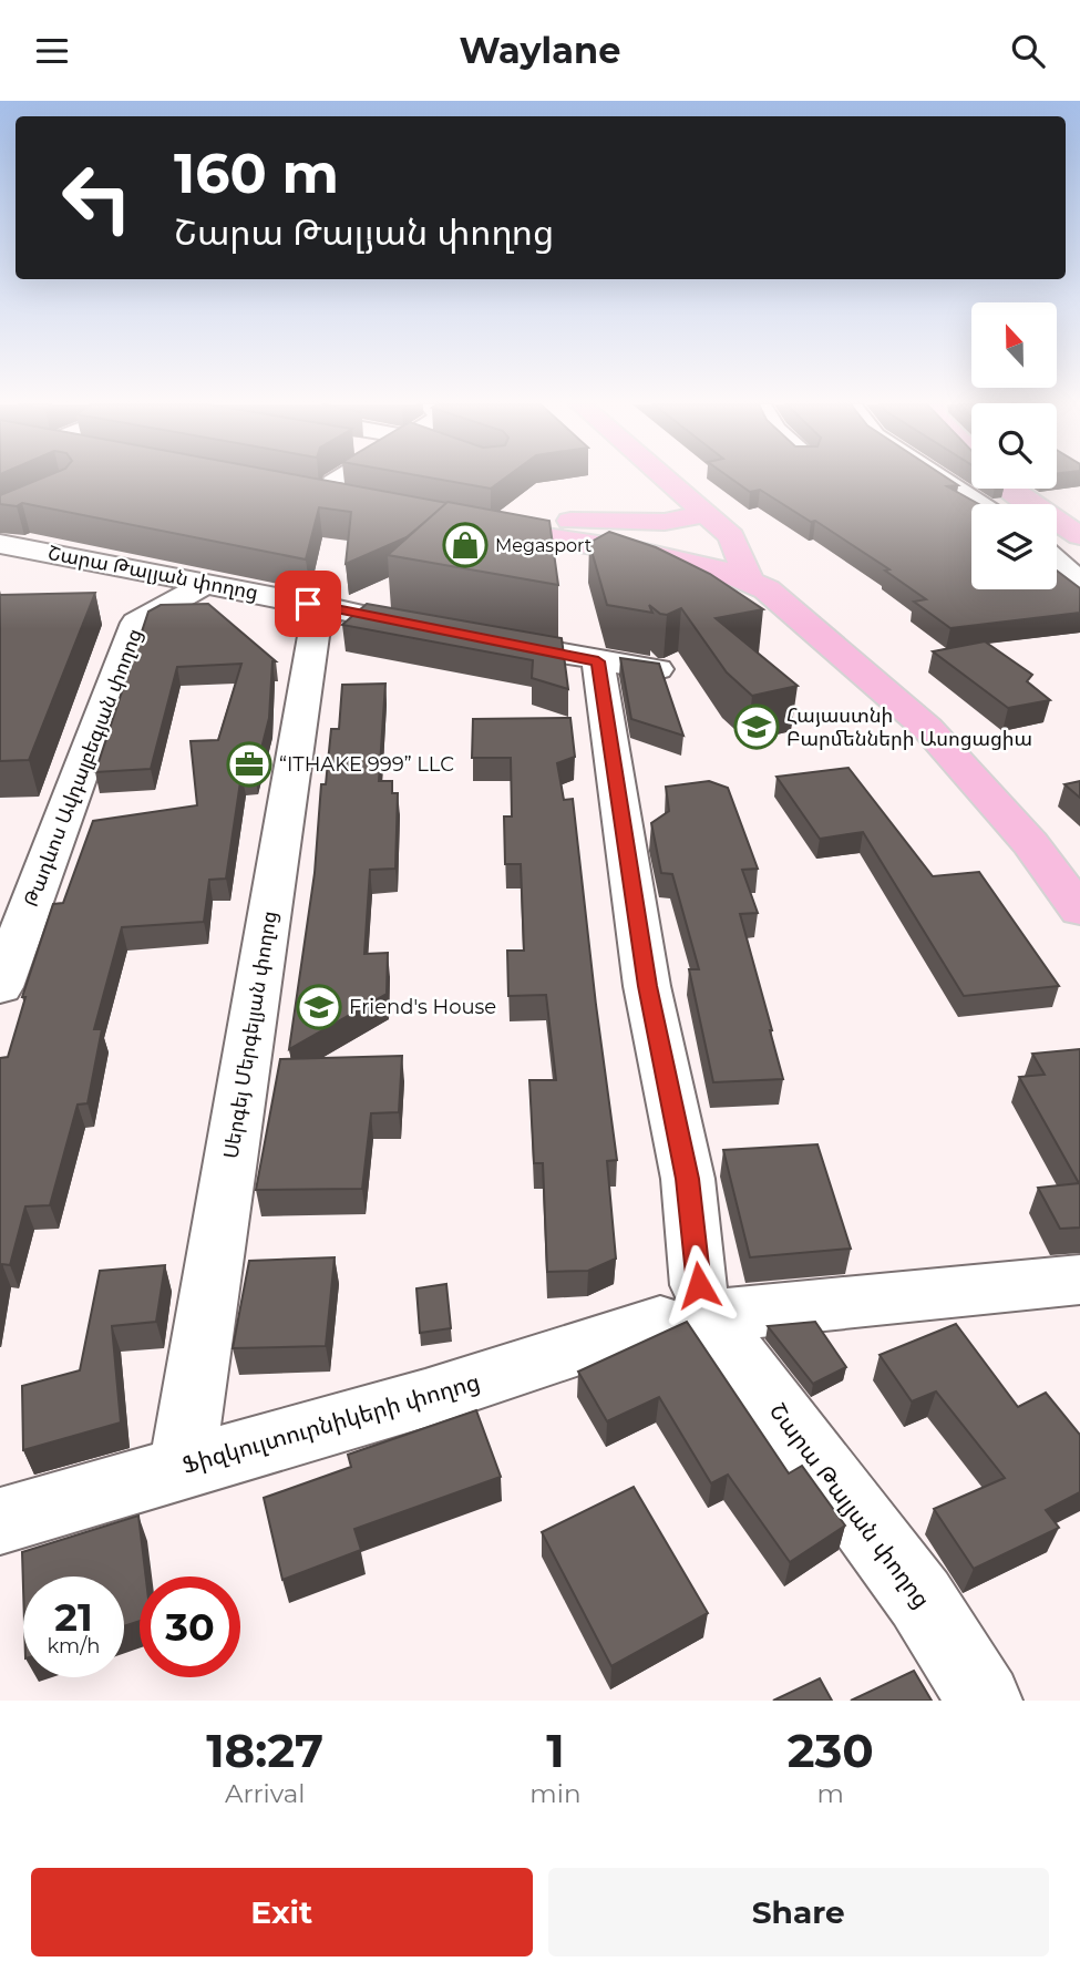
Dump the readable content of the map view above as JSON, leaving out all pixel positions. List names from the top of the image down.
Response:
{
  "streets": {
    "street": [
      "Շարա Թալյան փողոց",
      "Թադևոս Ավդալբեգյան փողոց",
      "Սերգեյ Մերգելյան փողոց",
      "Ֆիզկուլտուրնիկերի փողոց"
    ]
  },
  "crossings": [
    ["Շարա Թալյան փողոց", "Թադևոս Ավդալբեգյան փողոց"],
    ["Շարա Թալյան փողոց", "Սերգեյ Մերգելյան փողոց"],
    ["Շարա Թալյան փողոց", "Ֆիզկուլտուրնիկերի փողոց"],
    ["Սերգեյ Մերգելյան փողոց", "Ֆիզկուլտուրնիկերի փողոց"]
  ],
  "places": {
    "shop": ["Megasport"],
    "school or university": ["Հայաստնի Բարմենների Ասոցացիա", "Friend's House"],
    "office": ["“ITHAKE 999” LLC"]
  },
  "north": "top",
  "page": {
    "header": "Waylane",
    "turn": ["160 m", "Շարա Թալյան փողոց"],
    "speed": "21 km/h",
    "limit": "30",
    "eta": [
      "18:27",
      "Arrival",
      "1",
      "min",
      "230",
      "m"
    ],
    "buttons": ["Exit", "Share"]
  }
}
